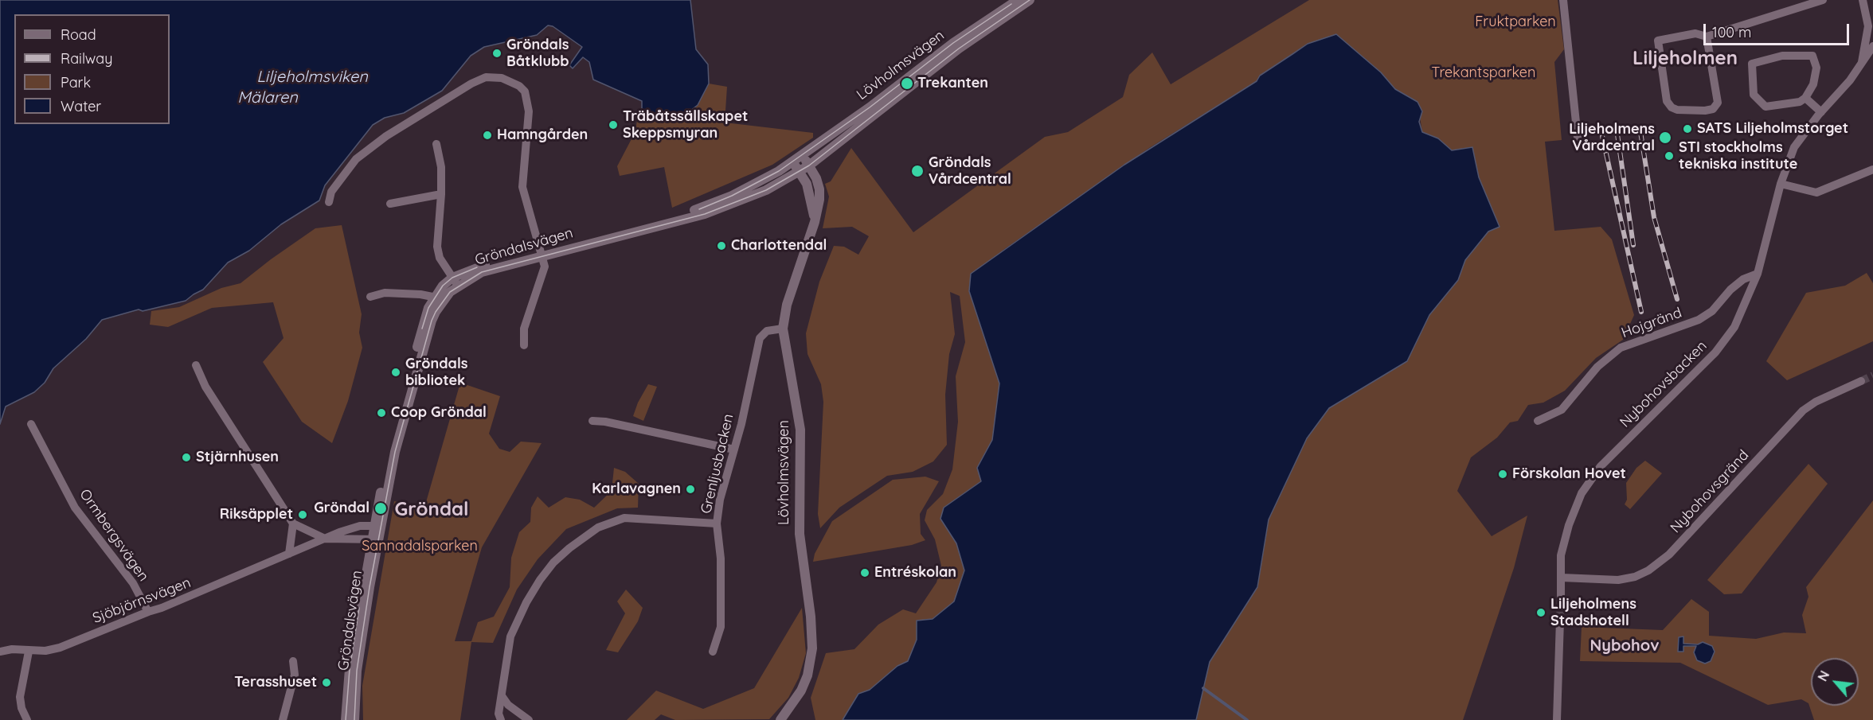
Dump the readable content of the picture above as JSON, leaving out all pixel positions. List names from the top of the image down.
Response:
{
  "streets": {
    "street": [
      "Lövholmsvägen",
      "Gröndalsvägen",
      "Hojgränd",
      "Nybohovsbacken",
      "Grenljusbacken",
      "Nybohovsgränd",
      "Ormbergsvägen",
      "Sjöbjörnsvägen"
    ]
  },
  "crossings": [
    ["Lövholmsvägen", "Gröndalsvägen"],
    ["Lövholmsvägen", "Grenljusbacken"],
    ["Gröndalsvägen", "Sjöbjörnsvägen"],
    ["Hojgränd", "Nybohovsbacken"],
    ["Nybohovsbacken", "Nybohovsgränd"],
    ["Ormbergsvägen", "Sjöbjörnsvägen"]
  ],
  "districts": ["Liljeholmen", "Gröndal", "Nybohov"],
  "water": ["Liljeholmsviken", "Mälaren"],
  "parks": ["Fruktparken", "Trekantsparken", "Sannadalsparken"],
  "places": [
    "Gröndals Båtklubb",
    "Trekanten",
    "Träbåtssällskapet Skeppsmyran",
    "SATS Liljeholmstorget",
    "Hamngården",
    "Liljeholmens Vårdcentral",
    "STI stockholms tekniska institute",
    "Gröndals Vårdcentral",
    "Charlottendal",
    "Gröndals bibliotek",
    "Coop Gröndal",
    "Stjärnhusen",
    "Förskolan Hovet",
    "Karlavagnen",
    "Gröndal",
    "Riksäpplet",
    "Entréskolan",
    "Liljeholmens Stadshotell",
    "Terasshuset"
  ],
  "legend": [
    "Road",
    "Railway",
    "Park",
    "Water"
  ],
  "scale_bar": "100 m",
  "north": "top left"
}
